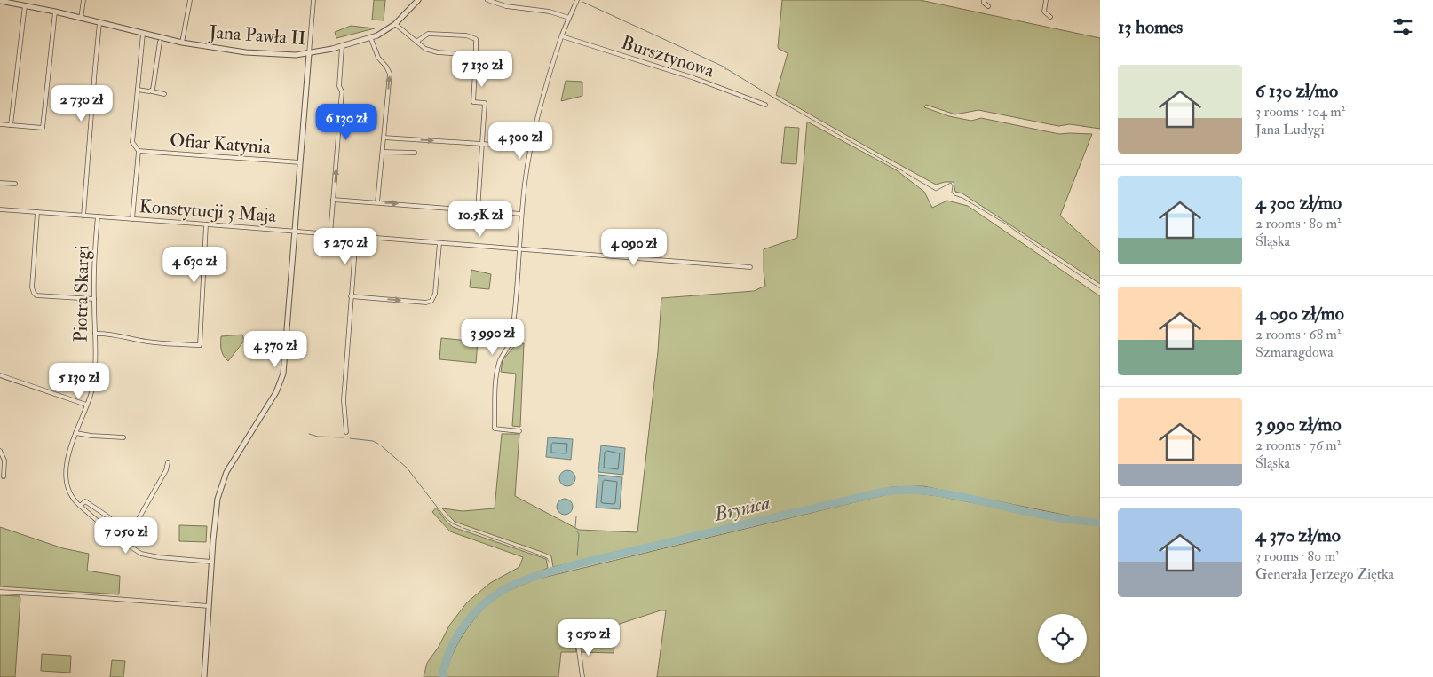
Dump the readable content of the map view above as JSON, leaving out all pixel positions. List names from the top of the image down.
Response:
{
  "streets": {
    "street": [
      "Jana Pawła II",
      "Bursztynowa",
      "Ofiar Katynia",
      "Konstytucji 3 Maja",
      "Piotra Skargi"
    ]
  },
  "crossings": [
    ["Konstytucji 3 Maja", "Piotra Skargi"]
  ],
  "water": ["Brynica"],
  "page": {
    "heading": "13 homes",
    "price": [
      "7 130 zł",
      "2 730 zł",
      "6 130 zł",
      "4 300 zł",
      "10.5K zł",
      "5 270 zł",
      "4 090 zł",
      "4 630 zł",
      "3 990 zł",
      "4 370 zł",
      "5 130 zł",
      "7 050 zł",
      "3 050 zł"
    ],
    "list": [
      {
        "name": "6 130 zł/mo",
        "note": "3 rooms · 104 m² · Jana Ludygi"
      },
      {
        "name": "4 300 zł/mo",
        "note": "2 rooms · 80 m² · Śląska"
      },
      {
        "name": "4 090 zł/mo",
        "note": "2 rooms · 68 m² · Szmaragdowa"
      },
      {
        "name": "3 990 zł/mo",
        "note": "2 rooms · 76 m² · Śląska"
      },
      {
        "name": "4 370 zł/mo",
        "note": "3 rooms · 80 m² · Generała Jerzego Ziętka"
      }
    ]
  }
}
